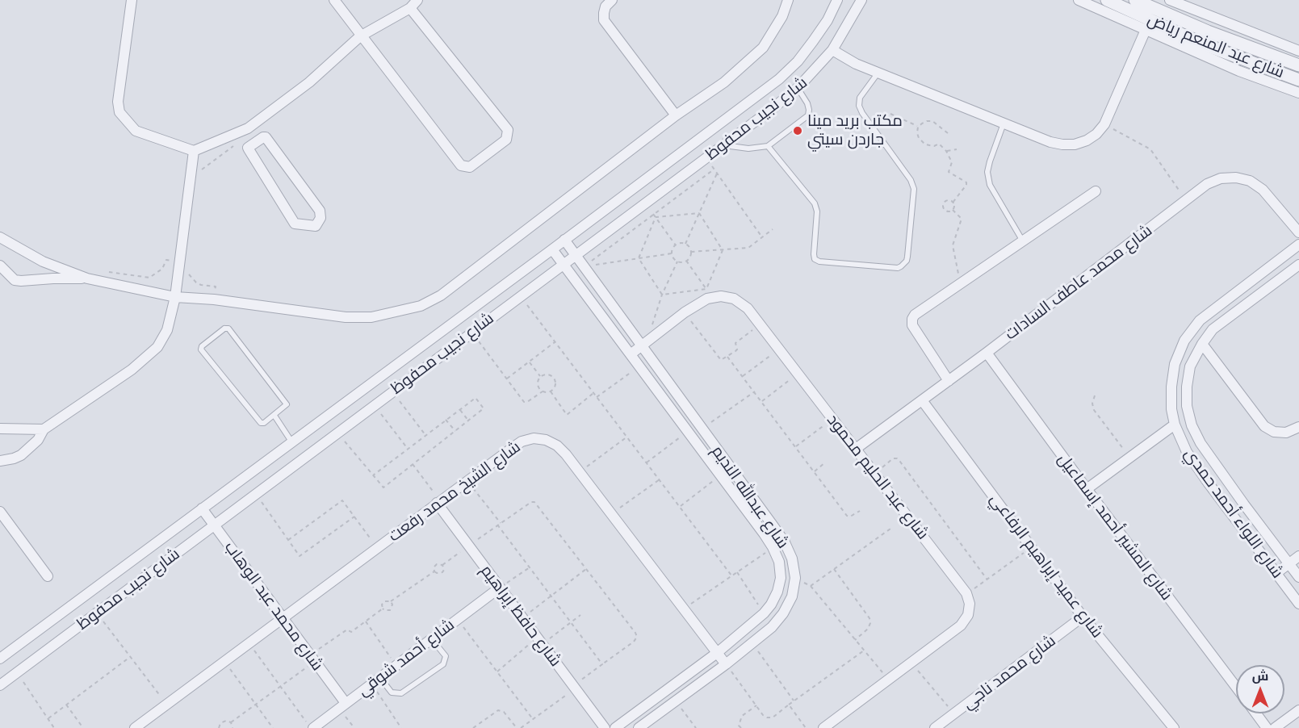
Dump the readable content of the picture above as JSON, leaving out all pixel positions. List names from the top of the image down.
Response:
{
  "streets": {
    "street": [
      "شارع عبد المنعم رياض",
      "شارع نجيب محفوظ",
      "شارع محمد عاطف السادات",
      "شارع عبد الحليم محمود",
      "شارع الشيخ محمد رفعت",
      "شارع عبدالله النديم",
      "شارع اللواء أحمد حمدي",
      "شارع المشير أحمد إسماعيل",
      "شارع عميد إبراهيم الرفاعي",
      "شارع محمد عبد الوهاب",
      "شارع حافظ إبراهيم",
      "شارع أحمد شوقي",
      "شارع محمد ناجي"
    ]
  },
  "crossings": [
    ["شارع نجيب محفوظ", "شارع عبدالله النديم"],
    ["شارع نجيب محفوظ", "شارع محمد عبد الوهاب"],
    ["شارع محمد عاطف السادات", "شارع عبد الحليم محمود"],
    ["شارع محمد عاطف السادات", "شارع المشير أحمد إسماعيل"],
    ["شارع محمد عاطف السادات", "شارع عميد إبراهيم الرفاعي"],
    ["شارع الشيخ محمد رفعت", "شارع عبدالله النديم"],
    ["شارع الشيخ محمد رفعت", "شارع محمد عبد الوهاب"],
    ["شارع الشيخ محمد رفعت", "شارع حافظ إبراهيم"],
    ["شارع عميد إبراهيم الرفاعي", "شارع محمد ناجي"],
    ["شارع محمد عبد الوهاب", "شارع أحمد شوقي"],
    ["شارع حافظ إبراهيم", "شارع أحمد شوقي"]
  ],
  "places": ["مكتب بريد مينا جاردن سيتي"],
  "north": "top"
}
